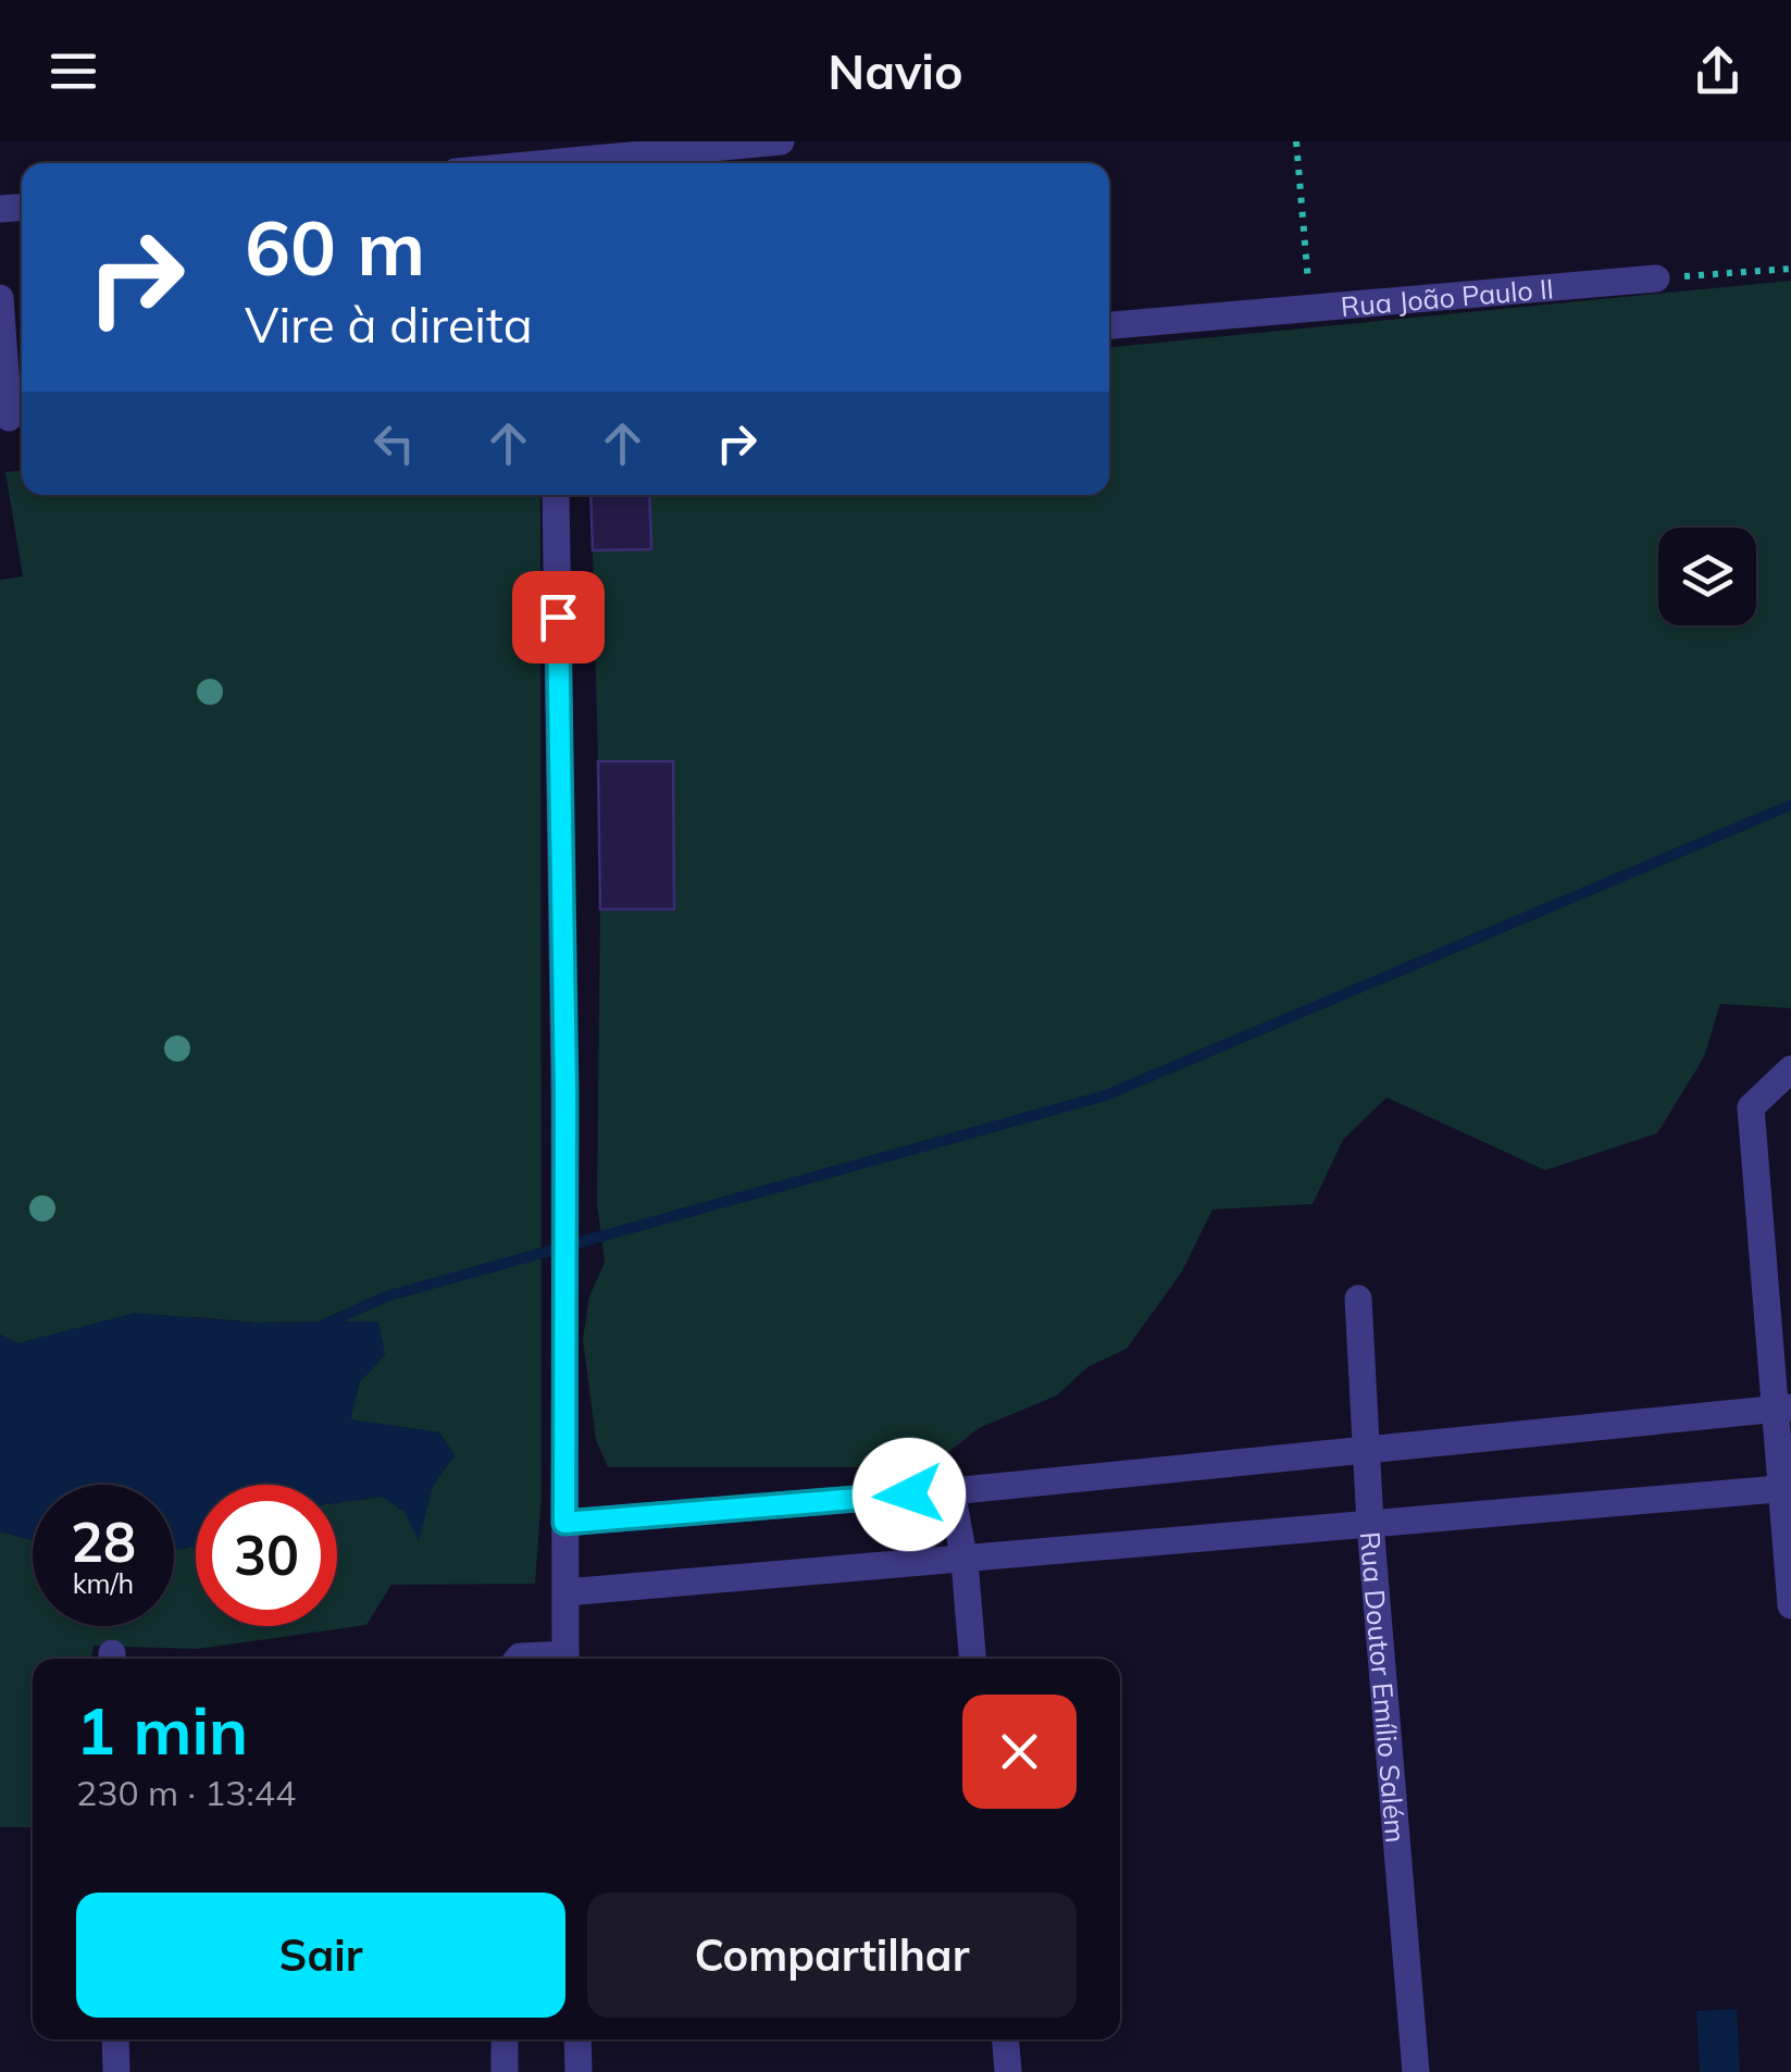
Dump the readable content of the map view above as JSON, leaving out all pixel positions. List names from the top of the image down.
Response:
{
  "streets": {
    "street": ["Rua João Paulo II", "Rua Doutor Emílio Salém"]
  },
  "page": {
    "header": "Navio",
    "turn": ["60 m", "Vire à direita"],
    "speed": "28 km/h",
    "limit": "30",
    "heading": ["1 min", "230 m · 13:44"],
    "buttons": ["Sair", "Compartilhar"]
  }
}
